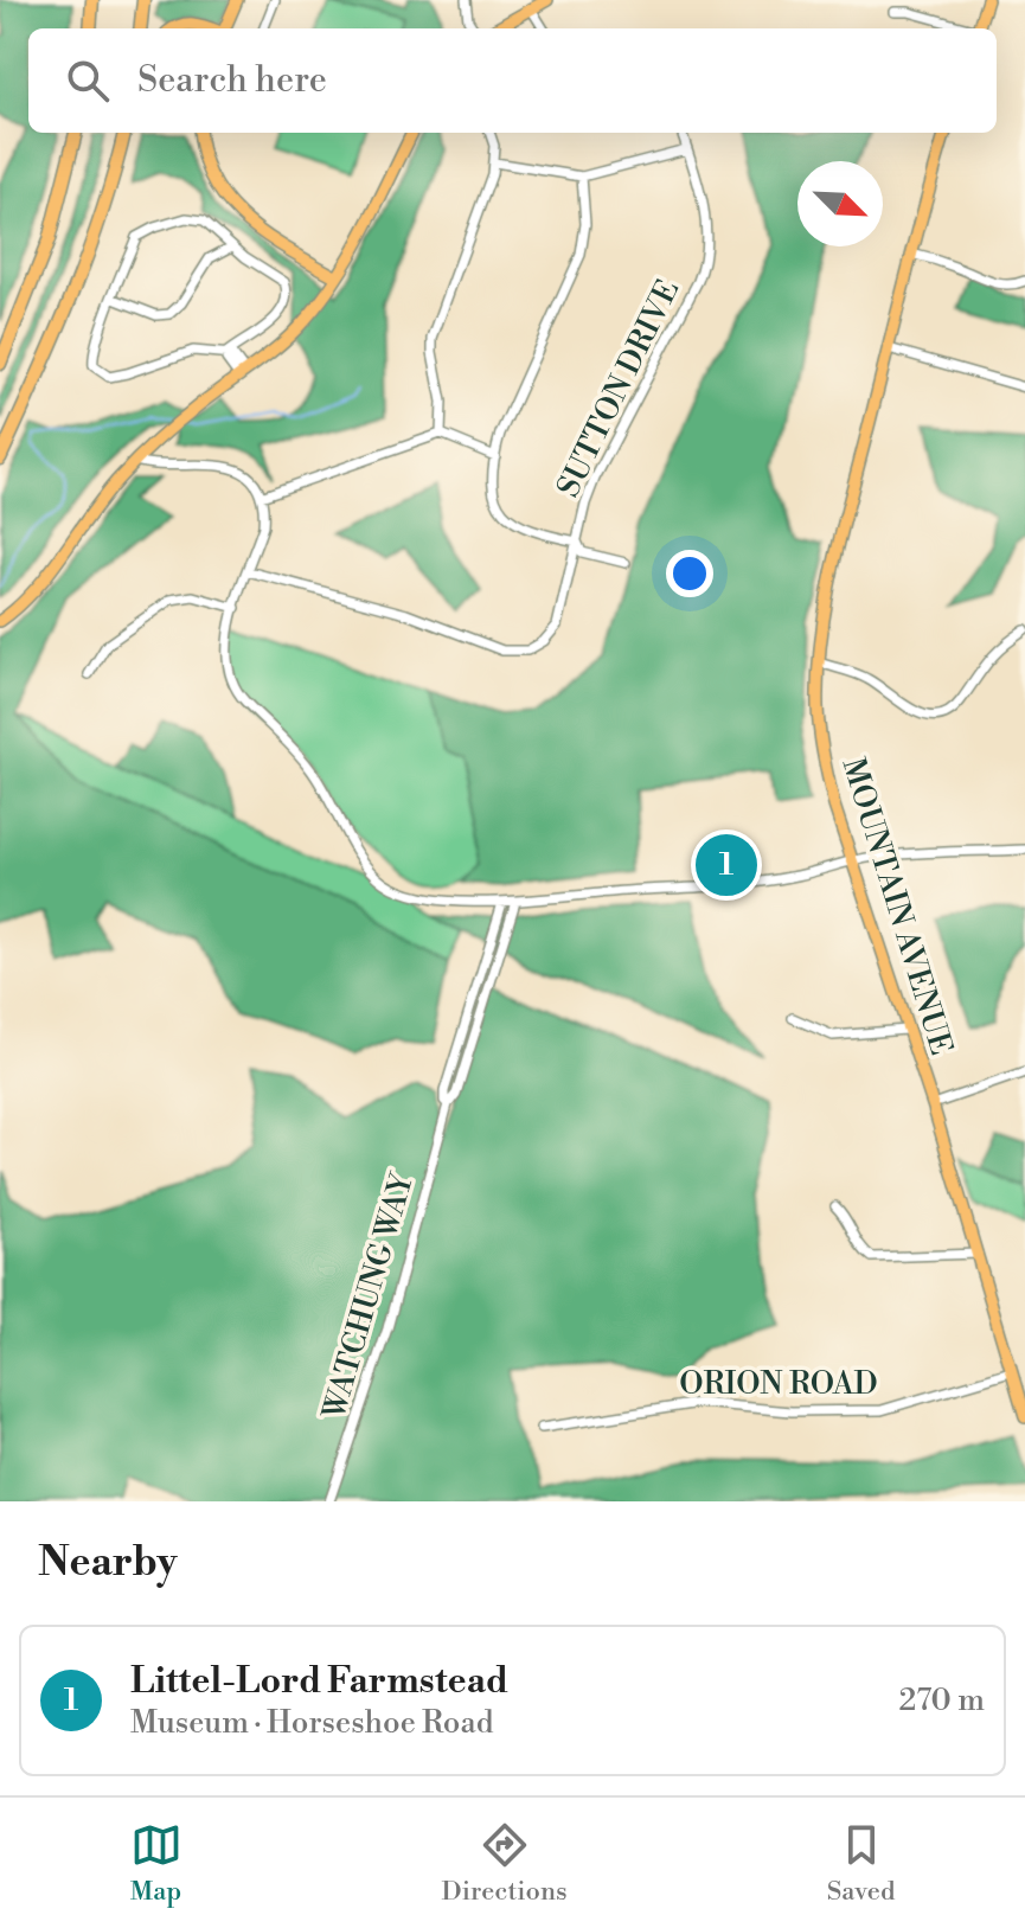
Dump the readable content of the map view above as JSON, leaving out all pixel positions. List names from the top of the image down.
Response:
{
  "streets": {
    "main road": ["MOUNTAIN AVENUE"],
    "street": ["SUTTON DRIVE", "WATCHUNG WAY", "ORION ROAD"]
  },
  "crossings": [
    ["MOUNTAIN AVENUE", "ORION ROAD"]
  ],
  "north": "bottom right",
  "page": {
    "search": "Search here",
    "pins": "1",
    "heading": "Nearby",
    "list": [
      {
        "mark": "1",
        "name": "Littel-Lord Farmstead",
        "note": "Museum · Horseshoe Road",
        "value": "270 m"
      }
    ],
    "nav": ["Map", "Directions", "Saved"]
  }
}
